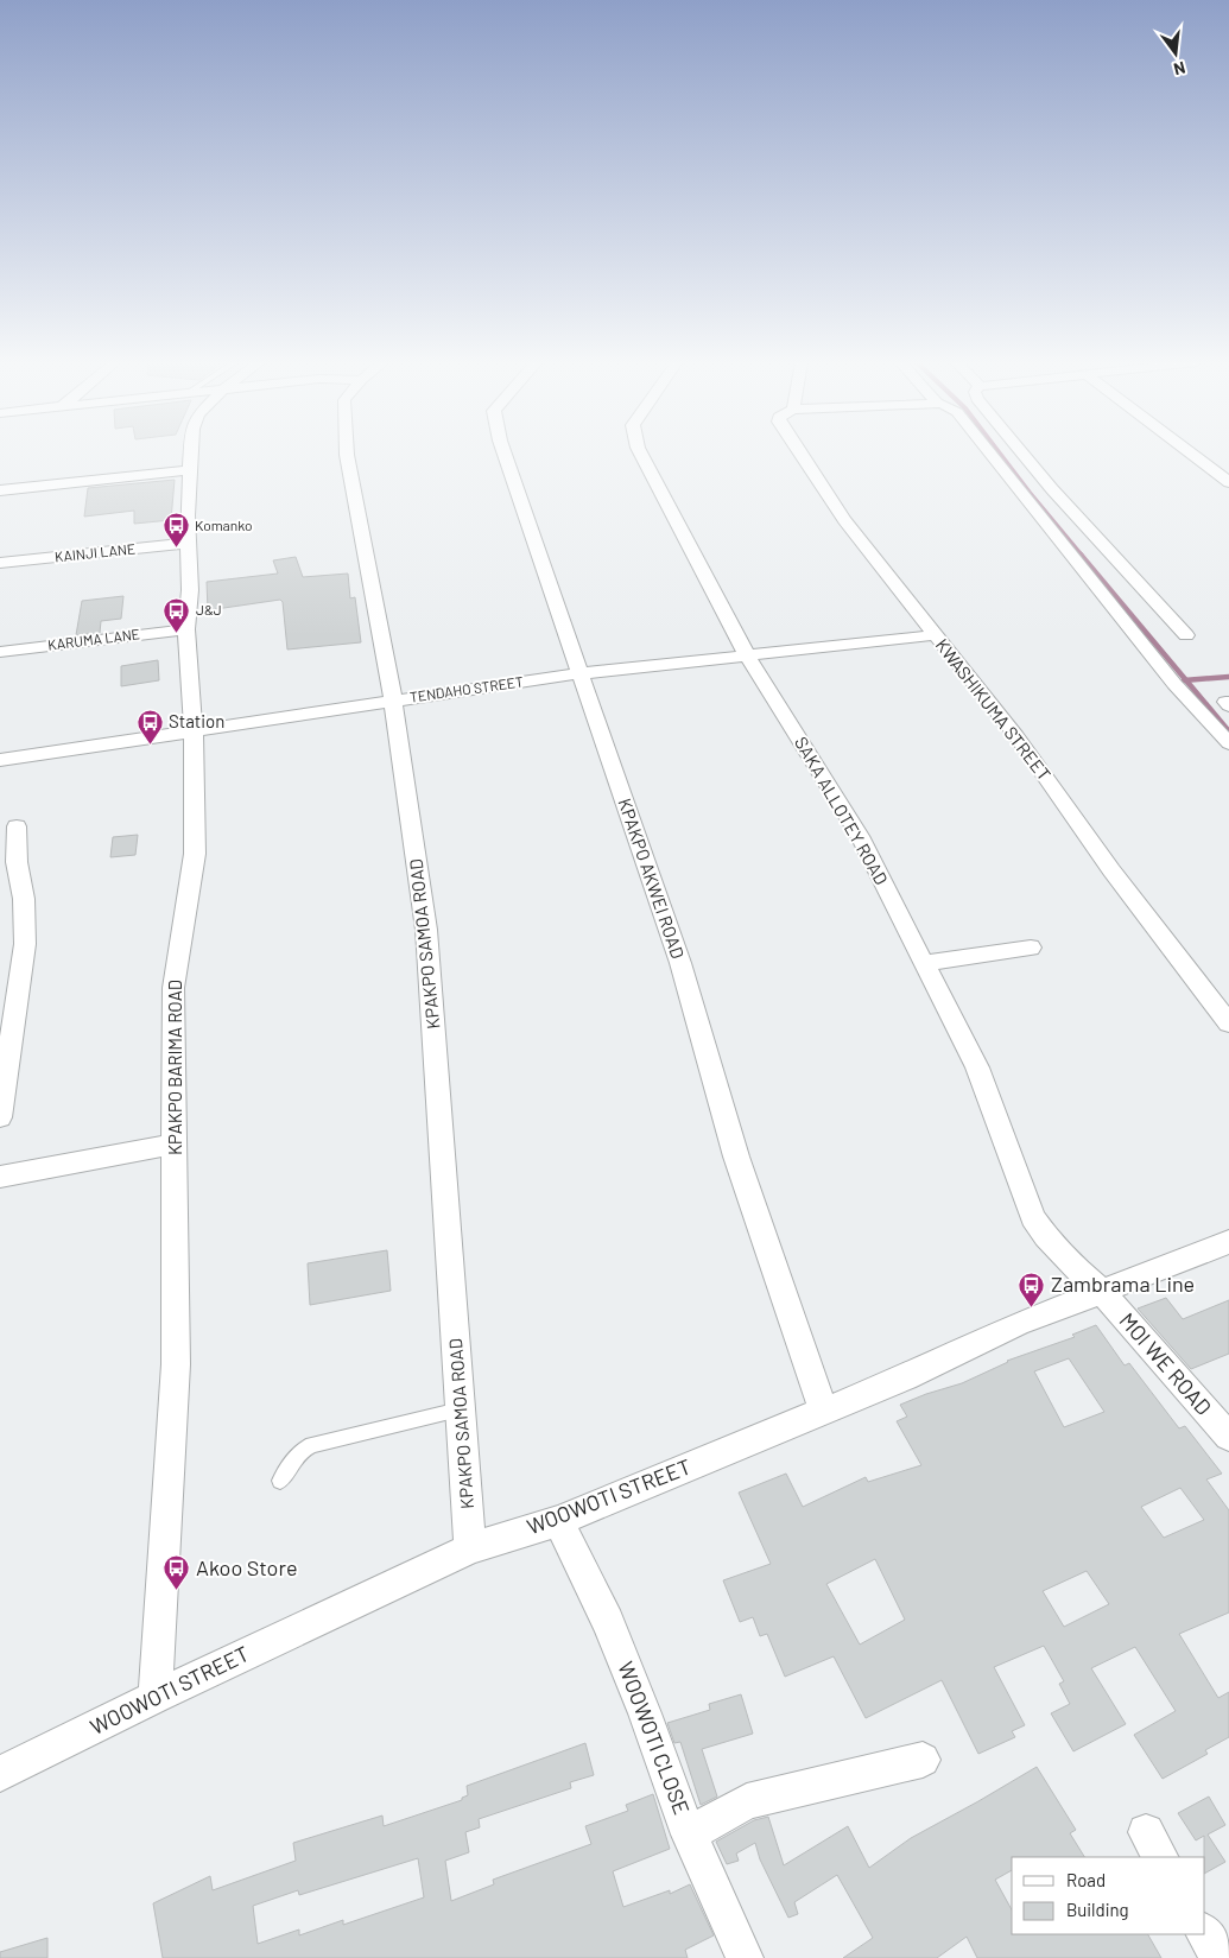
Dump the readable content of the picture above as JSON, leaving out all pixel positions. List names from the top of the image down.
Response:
{
  "streets": {
    "street": [
      "KAINJI LANE",
      "KARUMA LANE",
      "TENDAHO STREET",
      "KWASHIKUMA STREET",
      "SAKA ALLOTEY ROAD",
      "KPAKPO AKWEI ROAD",
      "KPAKPO SAMOA ROAD",
      "KPAKPO BARIMA ROAD",
      "MOI WE ROAD",
      "WOOWOTI STREET",
      "WOOWOTI CLOSE"
    ]
  },
  "crossings": [
    ["KAINJI LANE", "KPAKPO BARIMA ROAD"],
    ["KARUMA LANE", "KPAKPO BARIMA ROAD"],
    ["TENDAHO STREET", "KWASHIKUMA STREET"],
    ["TENDAHO STREET", "SAKA ALLOTEY ROAD"],
    ["TENDAHO STREET", "KPAKPO AKWEI ROAD"],
    ["TENDAHO STREET", "KPAKPO SAMOA ROAD"],
    ["TENDAHO STREET", "KPAKPO BARIMA ROAD"],
    ["SAKA ALLOTEY ROAD", "MOI WE ROAD"],
    ["SAKA ALLOTEY ROAD", "WOOWOTI STREET"],
    ["KPAKPO AKWEI ROAD", "WOOWOTI STREET"],
    ["KPAKPO SAMOA ROAD", "WOOWOTI STREET"],
    ["KPAKPO BARIMA ROAD", "WOOWOTI STREET"],
    ["MOI WE ROAD", "WOOWOTI STREET"],
    ["WOOWOTI STREET", "WOOWOTI CLOSE"]
  ],
  "places": {
    "bus stop": [
      "Komanko",
      "J&J",
      "Station",
      "Zambrama Line",
      "Akoo Store"
    ]
  },
  "legend": ["Road", "Building"],
  "north": "bottom"
}
